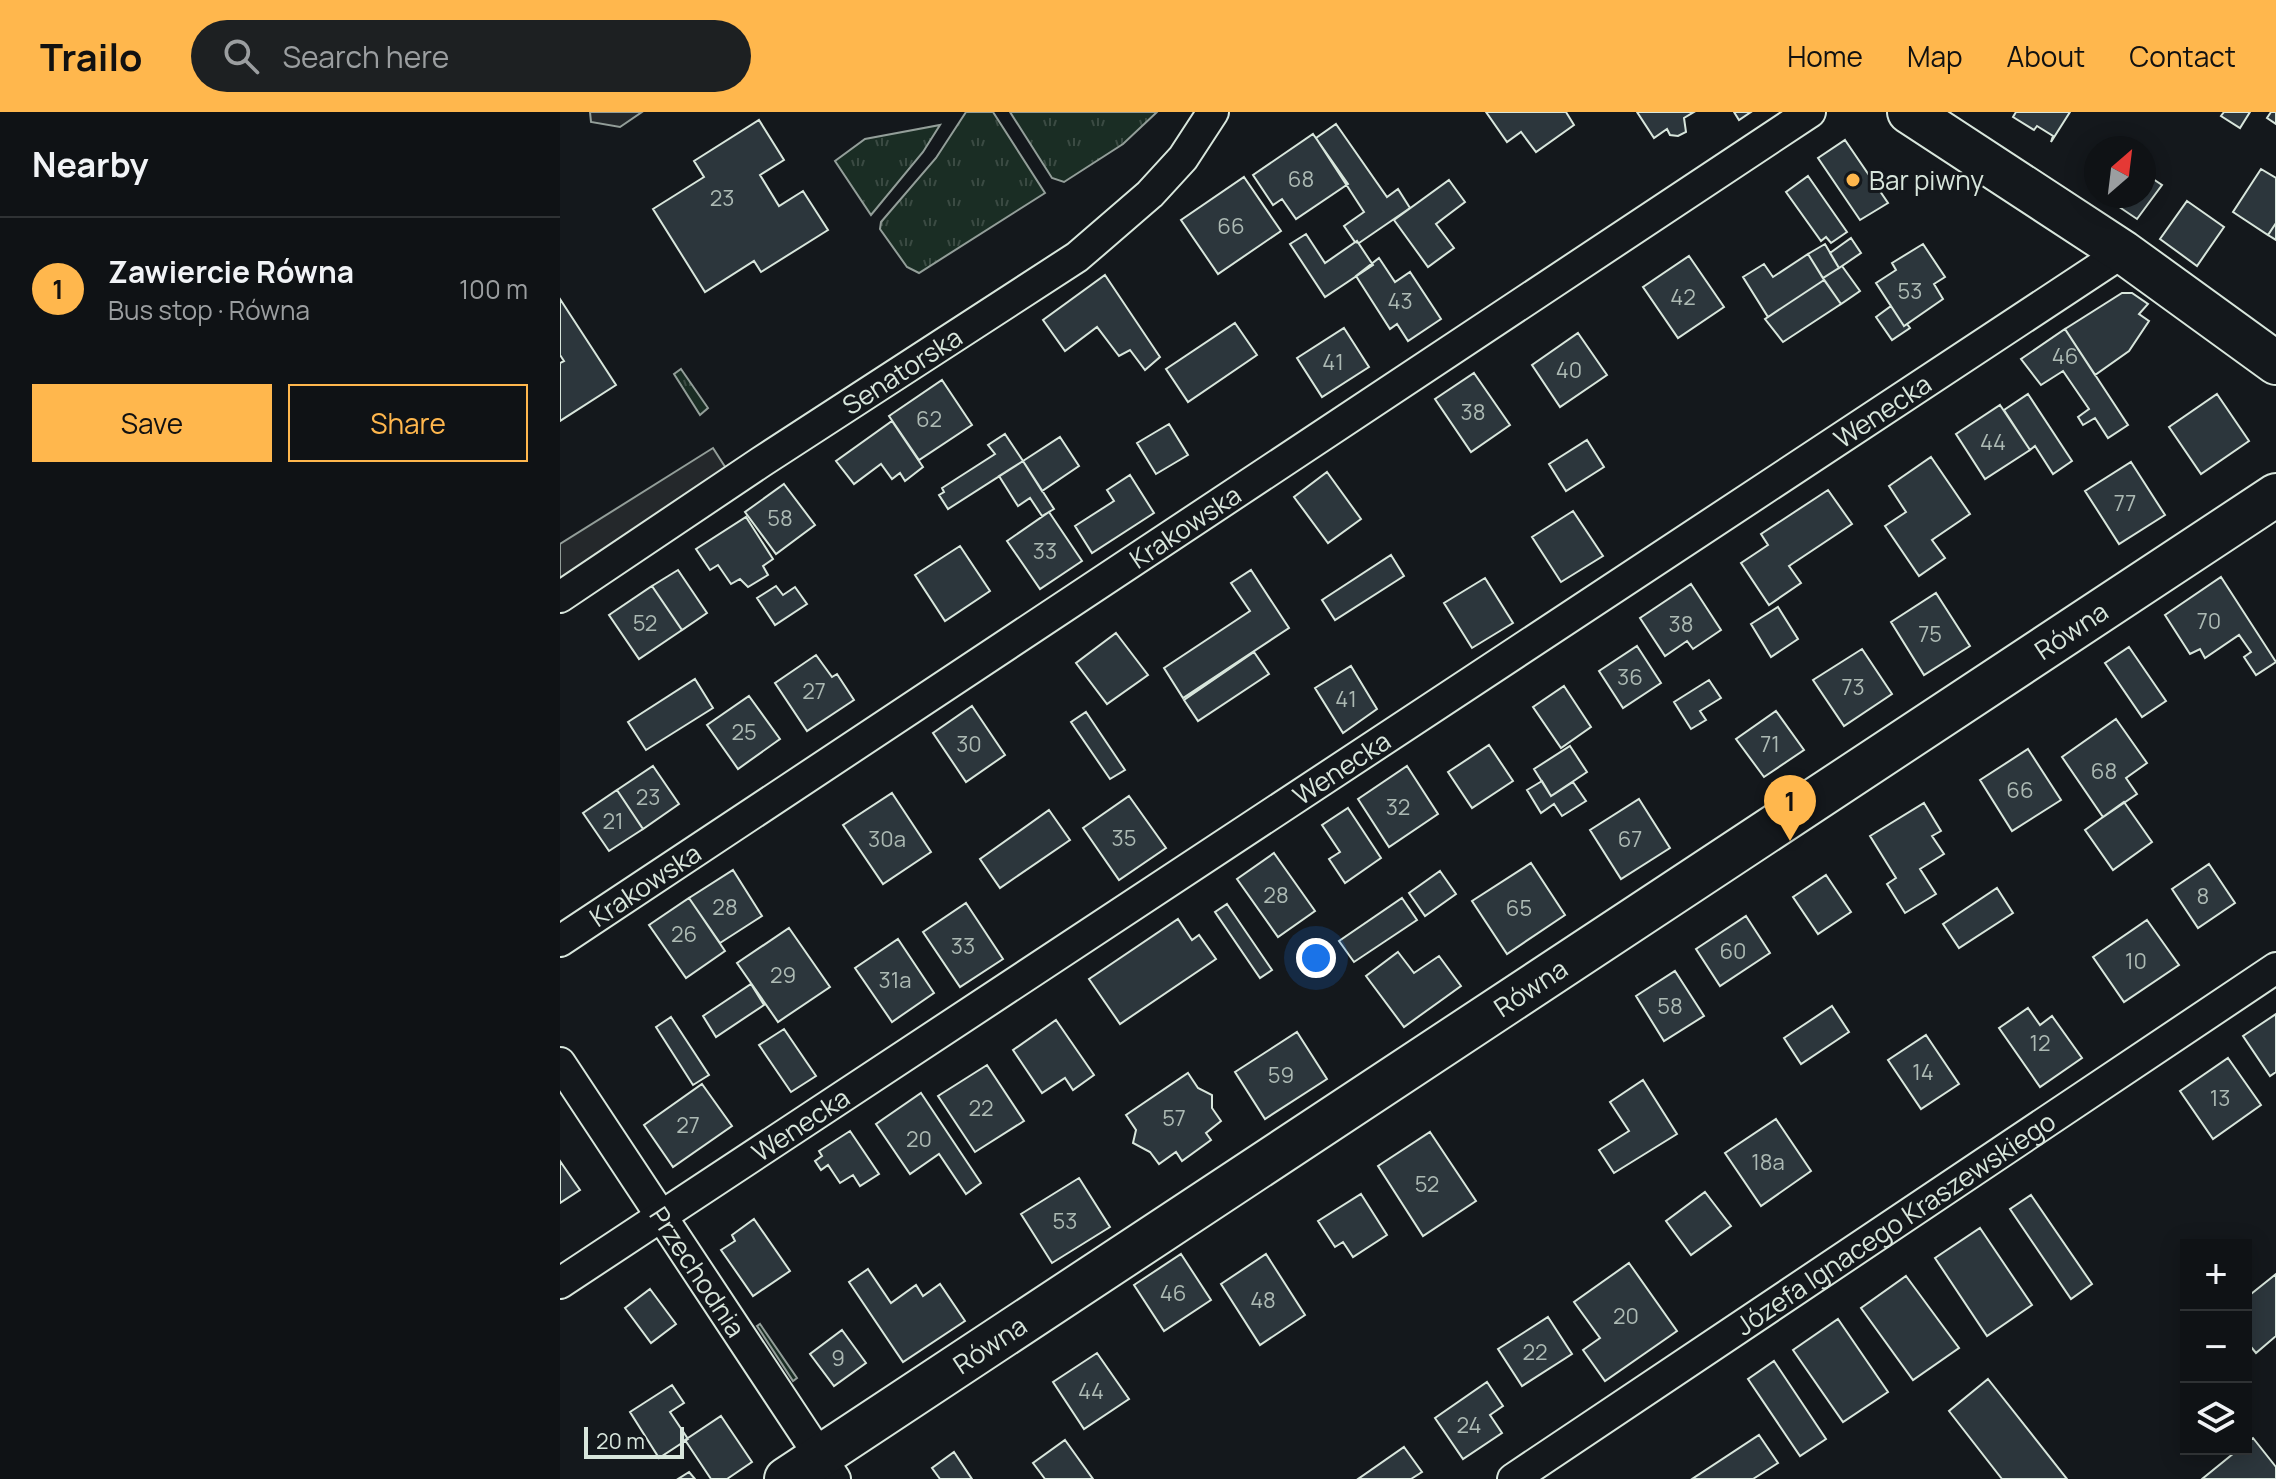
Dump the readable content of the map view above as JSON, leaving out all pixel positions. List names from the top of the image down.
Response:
{
  "streets": {
    "street": [
      "Senatorska",
      "Wenecka",
      "Krakowska",
      "Równa",
      "Józefa Ignacego Kraszewskiego",
      "Przechodnia"
    ]
  },
  "crossings": [
    ["Wenecka", "Przechodnia"],
    ["Równa", "Przechodnia"]
  ],
  "places": ["Bar piwny"],
  "house_numbers": [
    "68",
    "23",
    "66",
    "53",
    "42",
    "43",
    "46",
    "41",
    "40",
    "38",
    "62",
    "44",
    "77",
    "58",
    "33",
    "70",
    "52",
    "38",
    "75",
    "36",
    "73",
    "27",
    "41",
    "25",
    "30",
    "71",
    "68",
    "66",
    "23",
    "32",
    "21",
    "35",
    "30a",
    "67",
    "28",
    "8",
    "28",
    "65",
    "26",
    "33",
    "60",
    "10",
    "29",
    "31a",
    "58",
    "12",
    "14",
    "59",
    "13",
    "22",
    "57",
    "27",
    "20",
    "18a",
    "52",
    "53",
    "46",
    "48",
    "20",
    "22",
    "9",
    "44",
    "24"
  ],
  "scale_bar": "20 m",
  "north": "top right",
  "page": {
    "header": "Trailo",
    "search": "Search here",
    "nav": [
      "Home",
      "Map",
      "About",
      "Contact"
    ],
    "heading": "Nearby",
    "list": [
      {
        "mark": "1",
        "name": "Zawiercie Równa",
        "note": "Bus stop · Równa",
        "value": "100 m"
      }
    ],
    "buttons": ["Save", "Share"],
    "pins": "1",
    "map_buttons": ["+", "−"],
    "scale": "20 m"
  }
}
